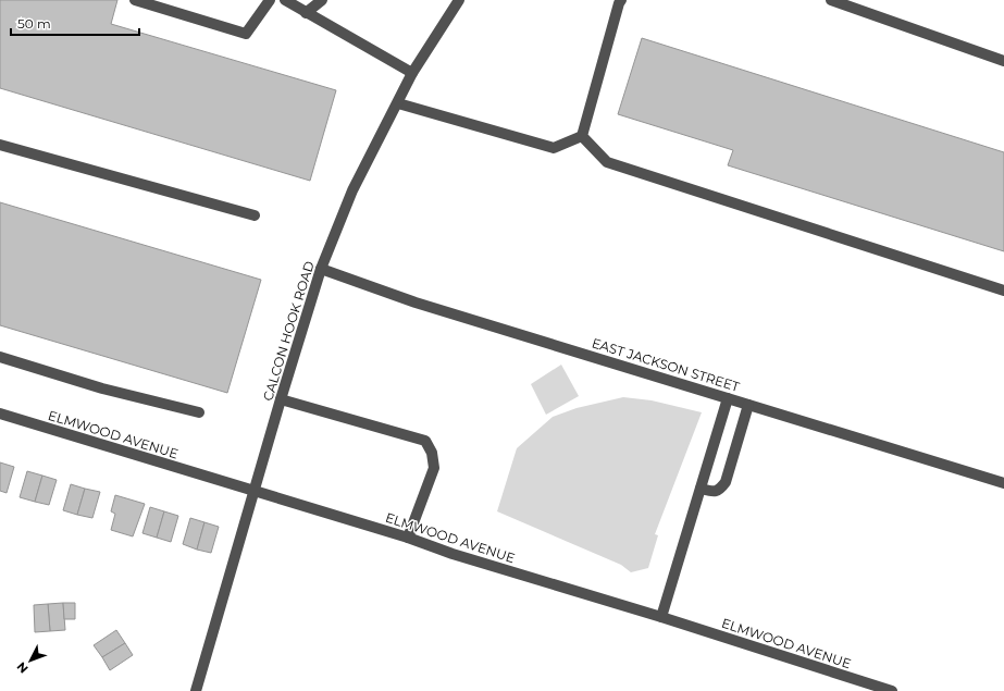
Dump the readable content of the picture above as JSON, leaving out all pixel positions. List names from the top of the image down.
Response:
{
  "streets": {
    "street": ["CALCON HOOK ROAD", "EAST JACKSON STREET", "ELMWOOD AVENUE"]
  },
  "crossings": [
    ["CALCON HOOK ROAD", "EAST JACKSON STREET"],
    ["CALCON HOOK ROAD", "ELMWOOD AVENUE"]
  ],
  "scale_bar": "50 m",
  "north": "bottom left"
}
